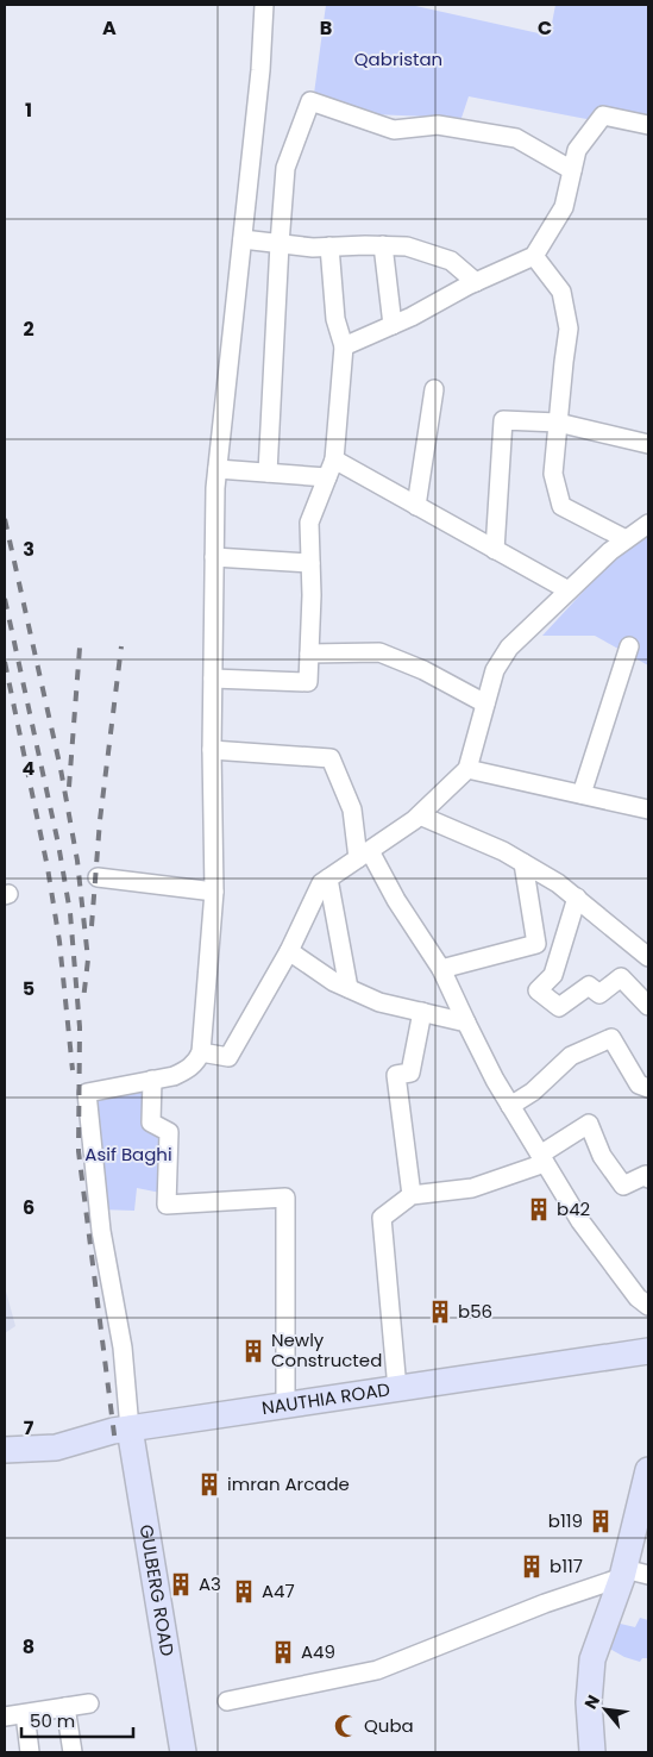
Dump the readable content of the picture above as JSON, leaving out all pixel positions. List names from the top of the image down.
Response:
{
  "streets": {
    "main road": ["NAUTHIA ROAD", "GULBERG ROAD"]
  },
  "crossings": [
    ["NAUTHIA ROAD", "GULBERG ROAD"]
  ],
  "parks": ["Qabristan", "Asif Baghi"],
  "places": {
    "building": [
      "b42",
      "b56",
      "Newly Constructed",
      "imran Arcade",
      "b119",
      "b117",
      "A3",
      "A47",
      "A49"
    ],
    "mosque": ["Quba"]
  },
  "scale_bar": "50 m",
  "north": "top left",
  "grid": {
    "columns": ["A", "B", "C"],
    "rows": [
      "1",
      "2",
      "3",
      "4",
      "5",
      "6",
      "7",
      "8"
    ]
  }
}
